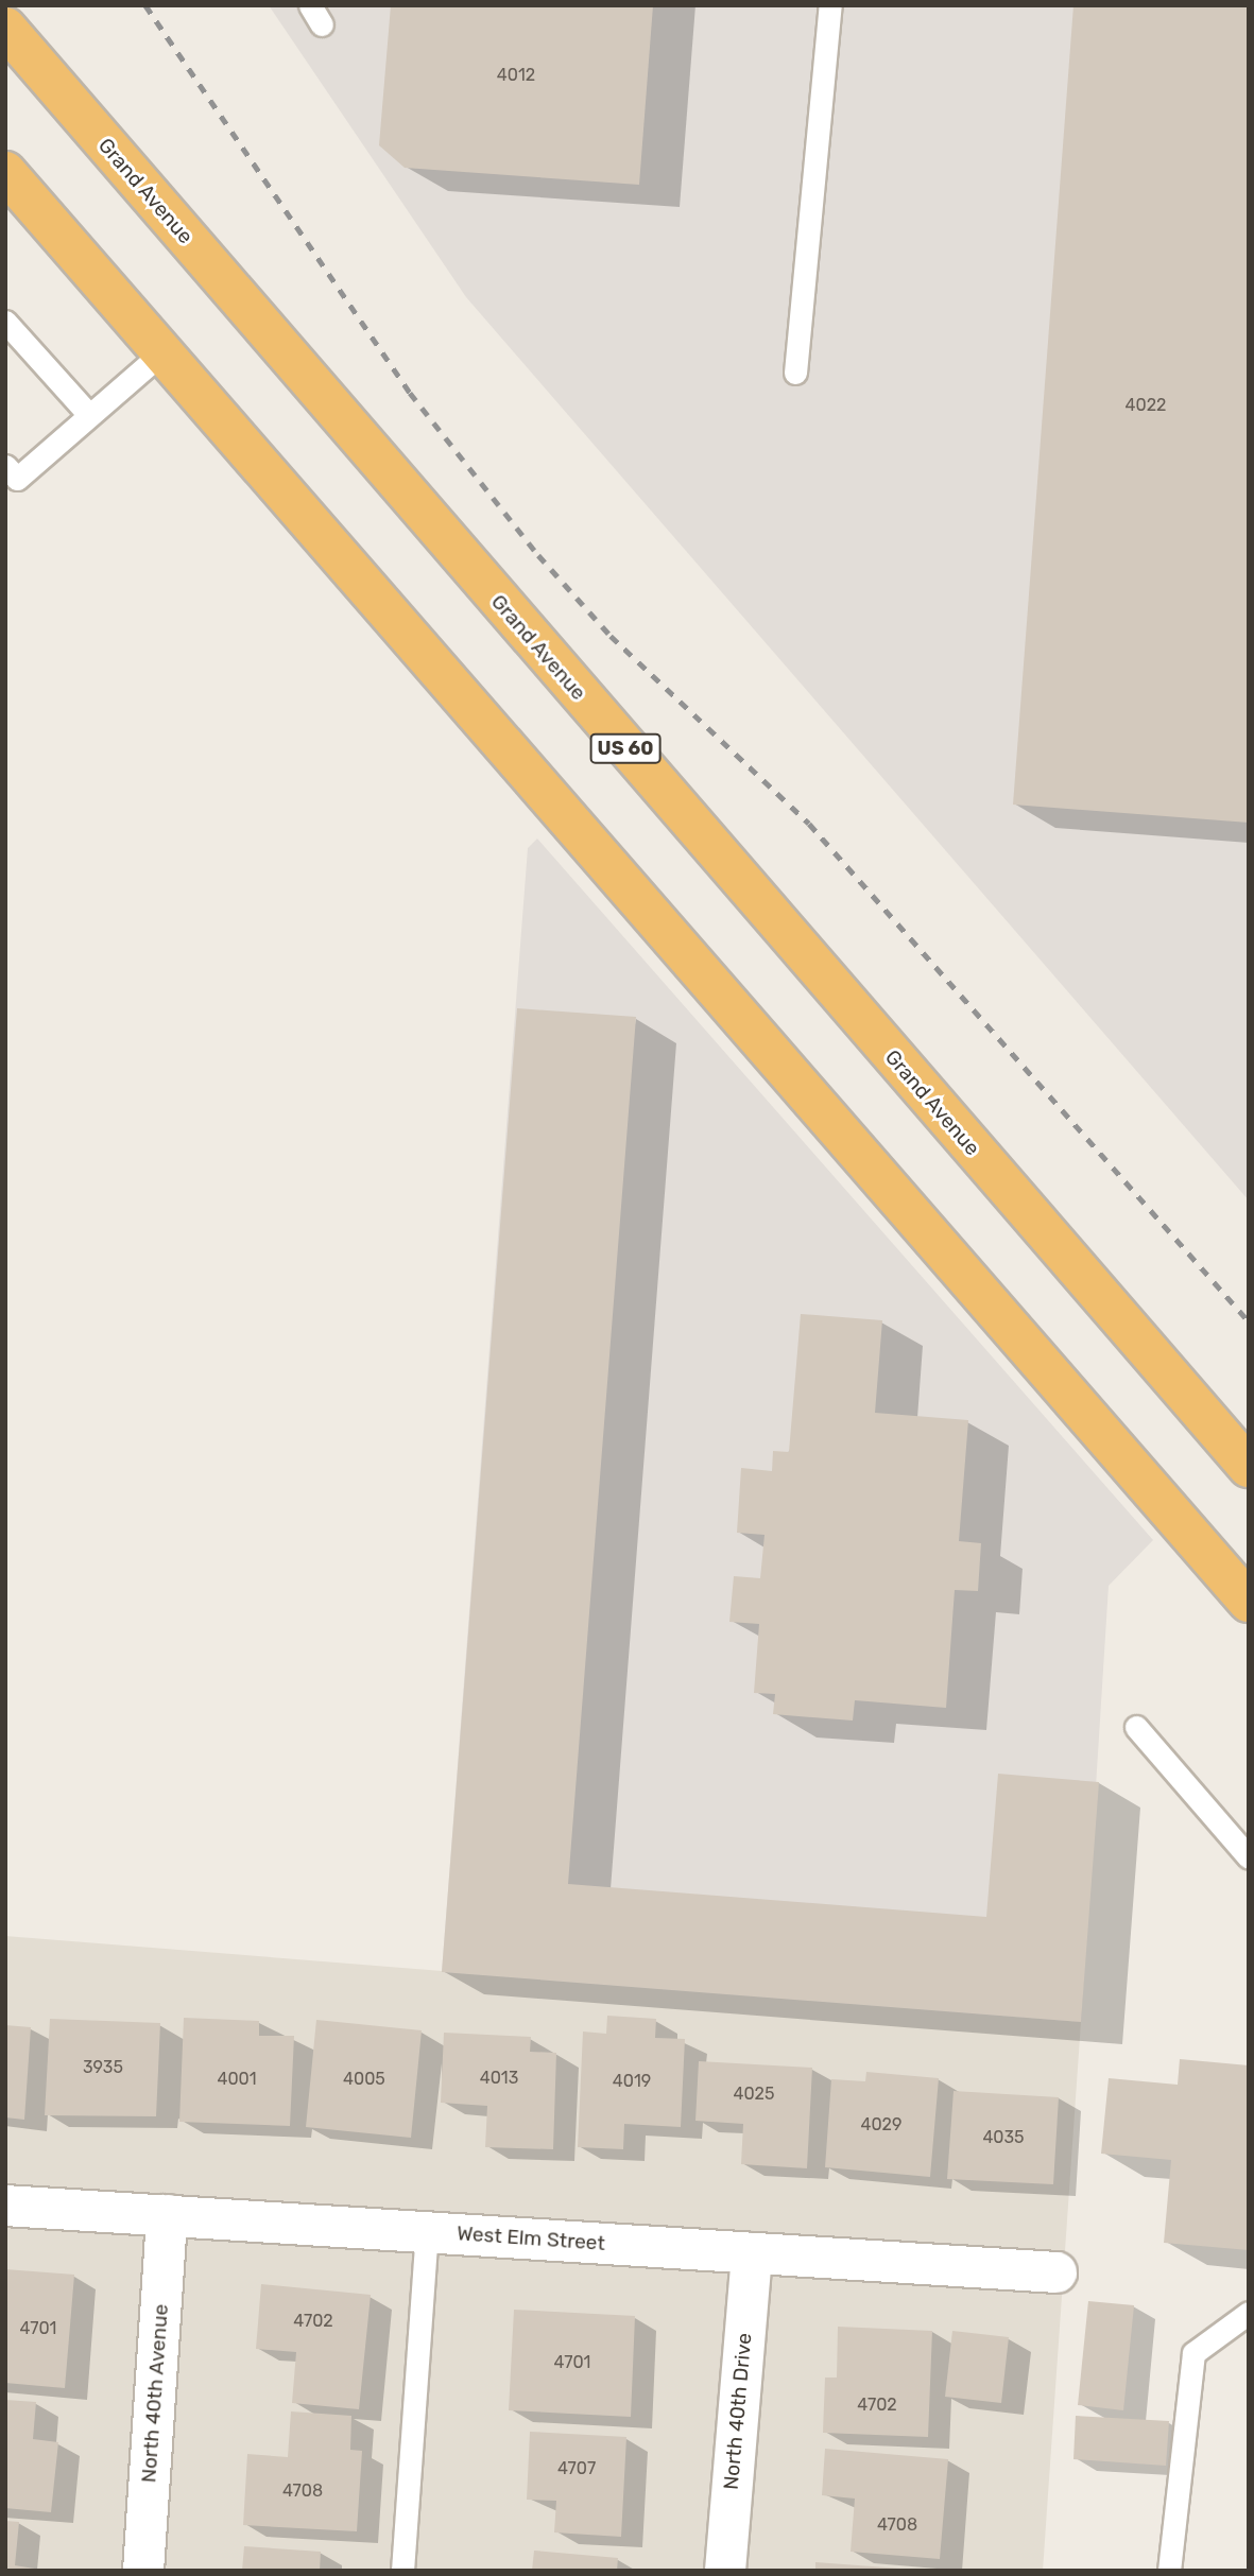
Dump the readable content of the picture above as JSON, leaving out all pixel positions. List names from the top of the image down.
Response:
{
  "streets": {
    "highway": ["Grand Avenue", "US 60"],
    "street": ["West Elm Street", "North 40th Avenue", "North 40th Drive"]
  },
  "crossings": [
    ["West Elm Street", "North 40th Avenue"],
    ["West Elm Street", "North 40th Drive"]
  ],
  "house_numbers": [
    "4012",
    "4022",
    "3935",
    "4013",
    "4001",
    "4005",
    "4019",
    "4025",
    "4029",
    "4035",
    "4702",
    "4701",
    "4701",
    "4702",
    "4707",
    "4708",
    "4708"
  ]
}
